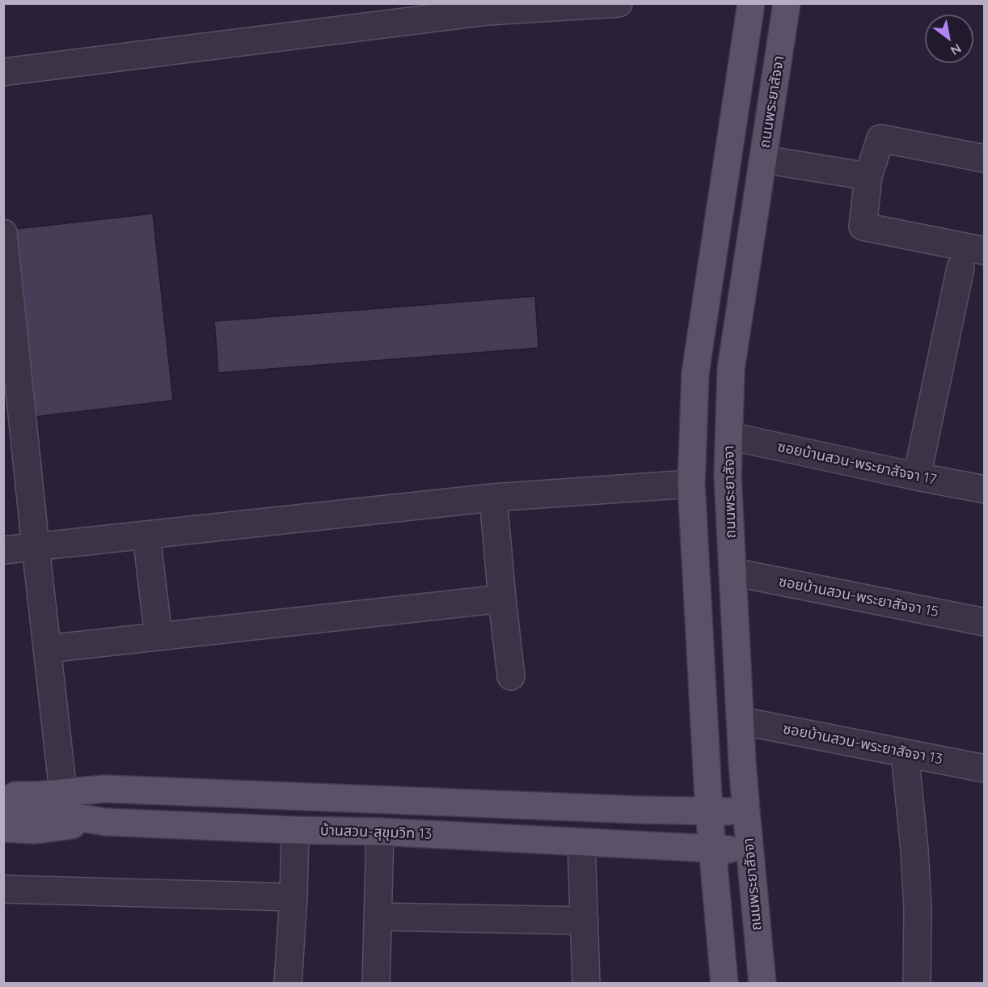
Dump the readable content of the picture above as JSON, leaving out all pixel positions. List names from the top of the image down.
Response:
{
  "streets": {
    "main road": ["ถนนพระยาสัจจา", "บ้านสวน-สุขุมวิท 13"],
    "street": ["ซอยบ้านสวน-พระยาสัจจา 17", "ซอยบ้านสวน-พระยาสัจจา 15", "ซอยบ้านสวน-พระยาสัจจา 13"]
  },
  "crossings": [
    ["ถนนพระยาสัจจา", "ซอยบ้านสวน-พระยาสัจจา 17"],
    ["ถนนพระยาสัจจา", "ซอยบ้านสวน-พระยาสัจจา 15"],
    ["ถนนพระยาสัจจา", "ซอยบ้านสวน-พระยาสัจจา 13"],
    ["ถนนพระยาสัจจา", "บ้านสวน-สุขุมวิท 13"]
  ],
  "north": "bottom right"
}
